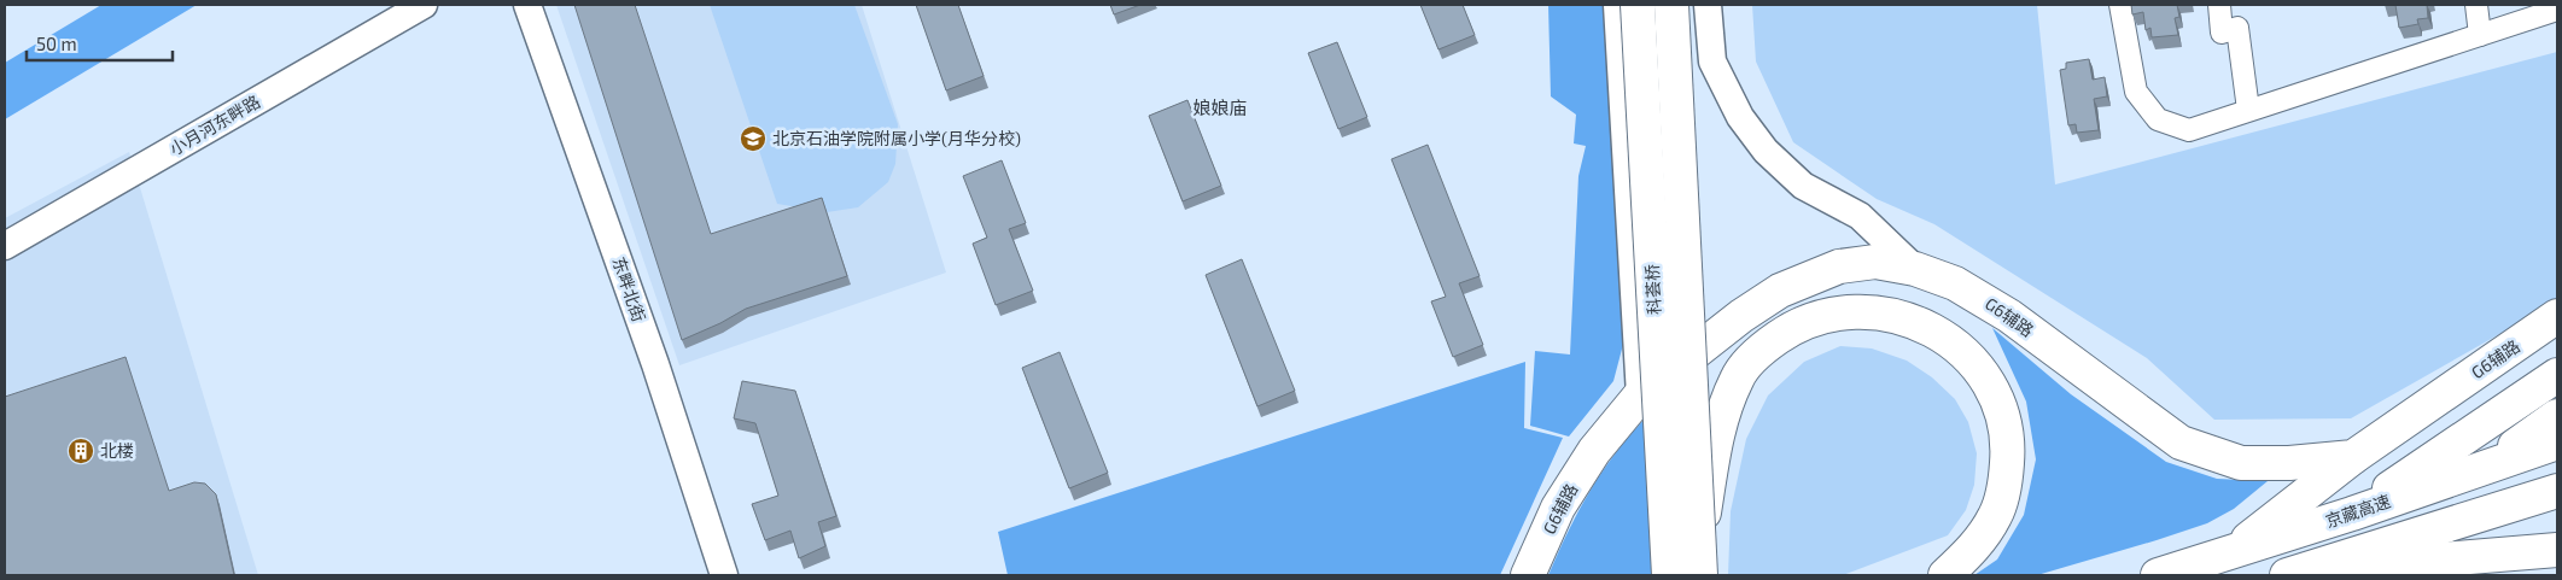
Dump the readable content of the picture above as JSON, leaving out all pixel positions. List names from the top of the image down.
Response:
{
  "streets": {
    "main road": ["科荟桥", "G6辅路", "京藏高速"],
    "street": ["小月河东畔路", "东畔北街"]
  },
  "districts": ["娘娘庙"],
  "places": {
    "school or university": ["北京石油学院附属小学(月华分校)"],
    "building": ["北楼"]
  },
  "scale_bar": "50 m"
}
